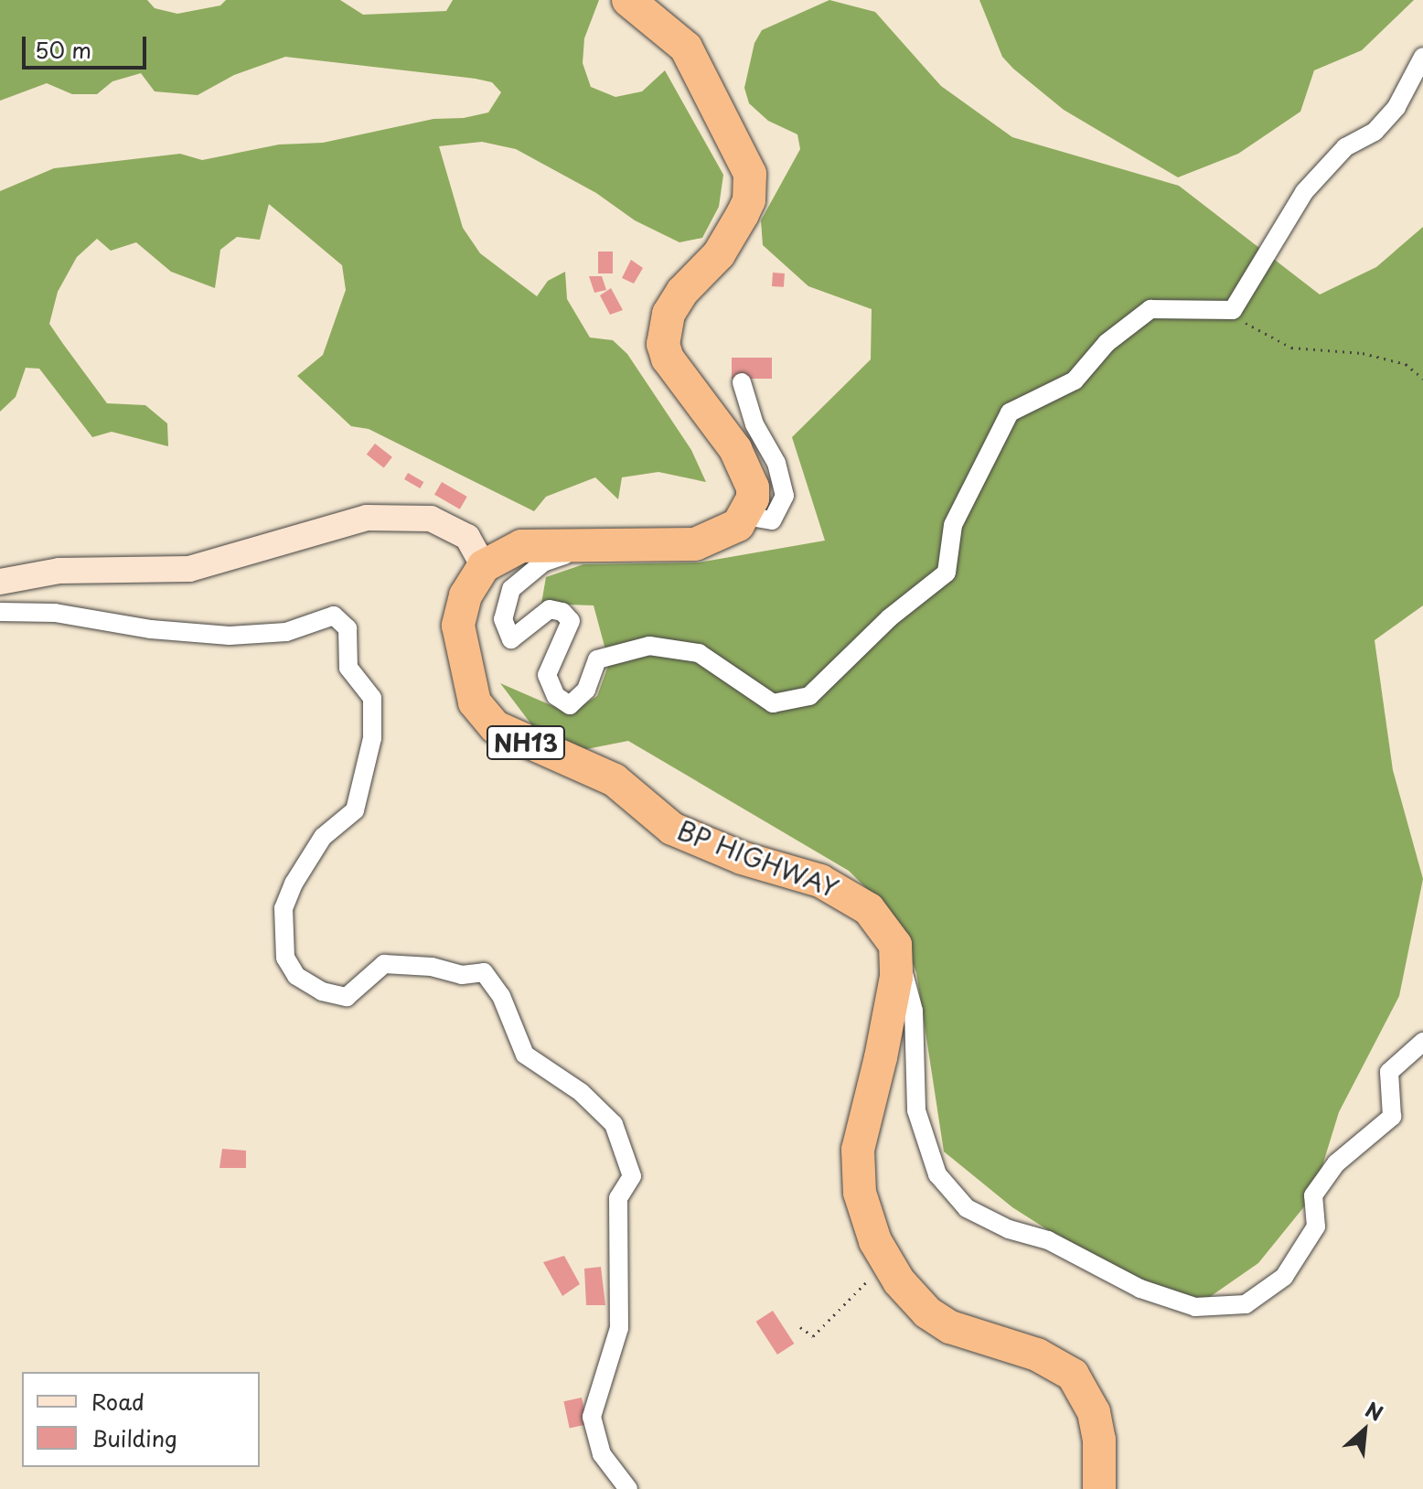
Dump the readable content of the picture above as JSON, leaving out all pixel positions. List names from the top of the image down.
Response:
{
  "streets": {
    "highway": ["NH13", "BP HIGHWAY"]
  },
  "legend": ["Road", "Building"],
  "scale_bar": "50 m",
  "north": "top right"
}
